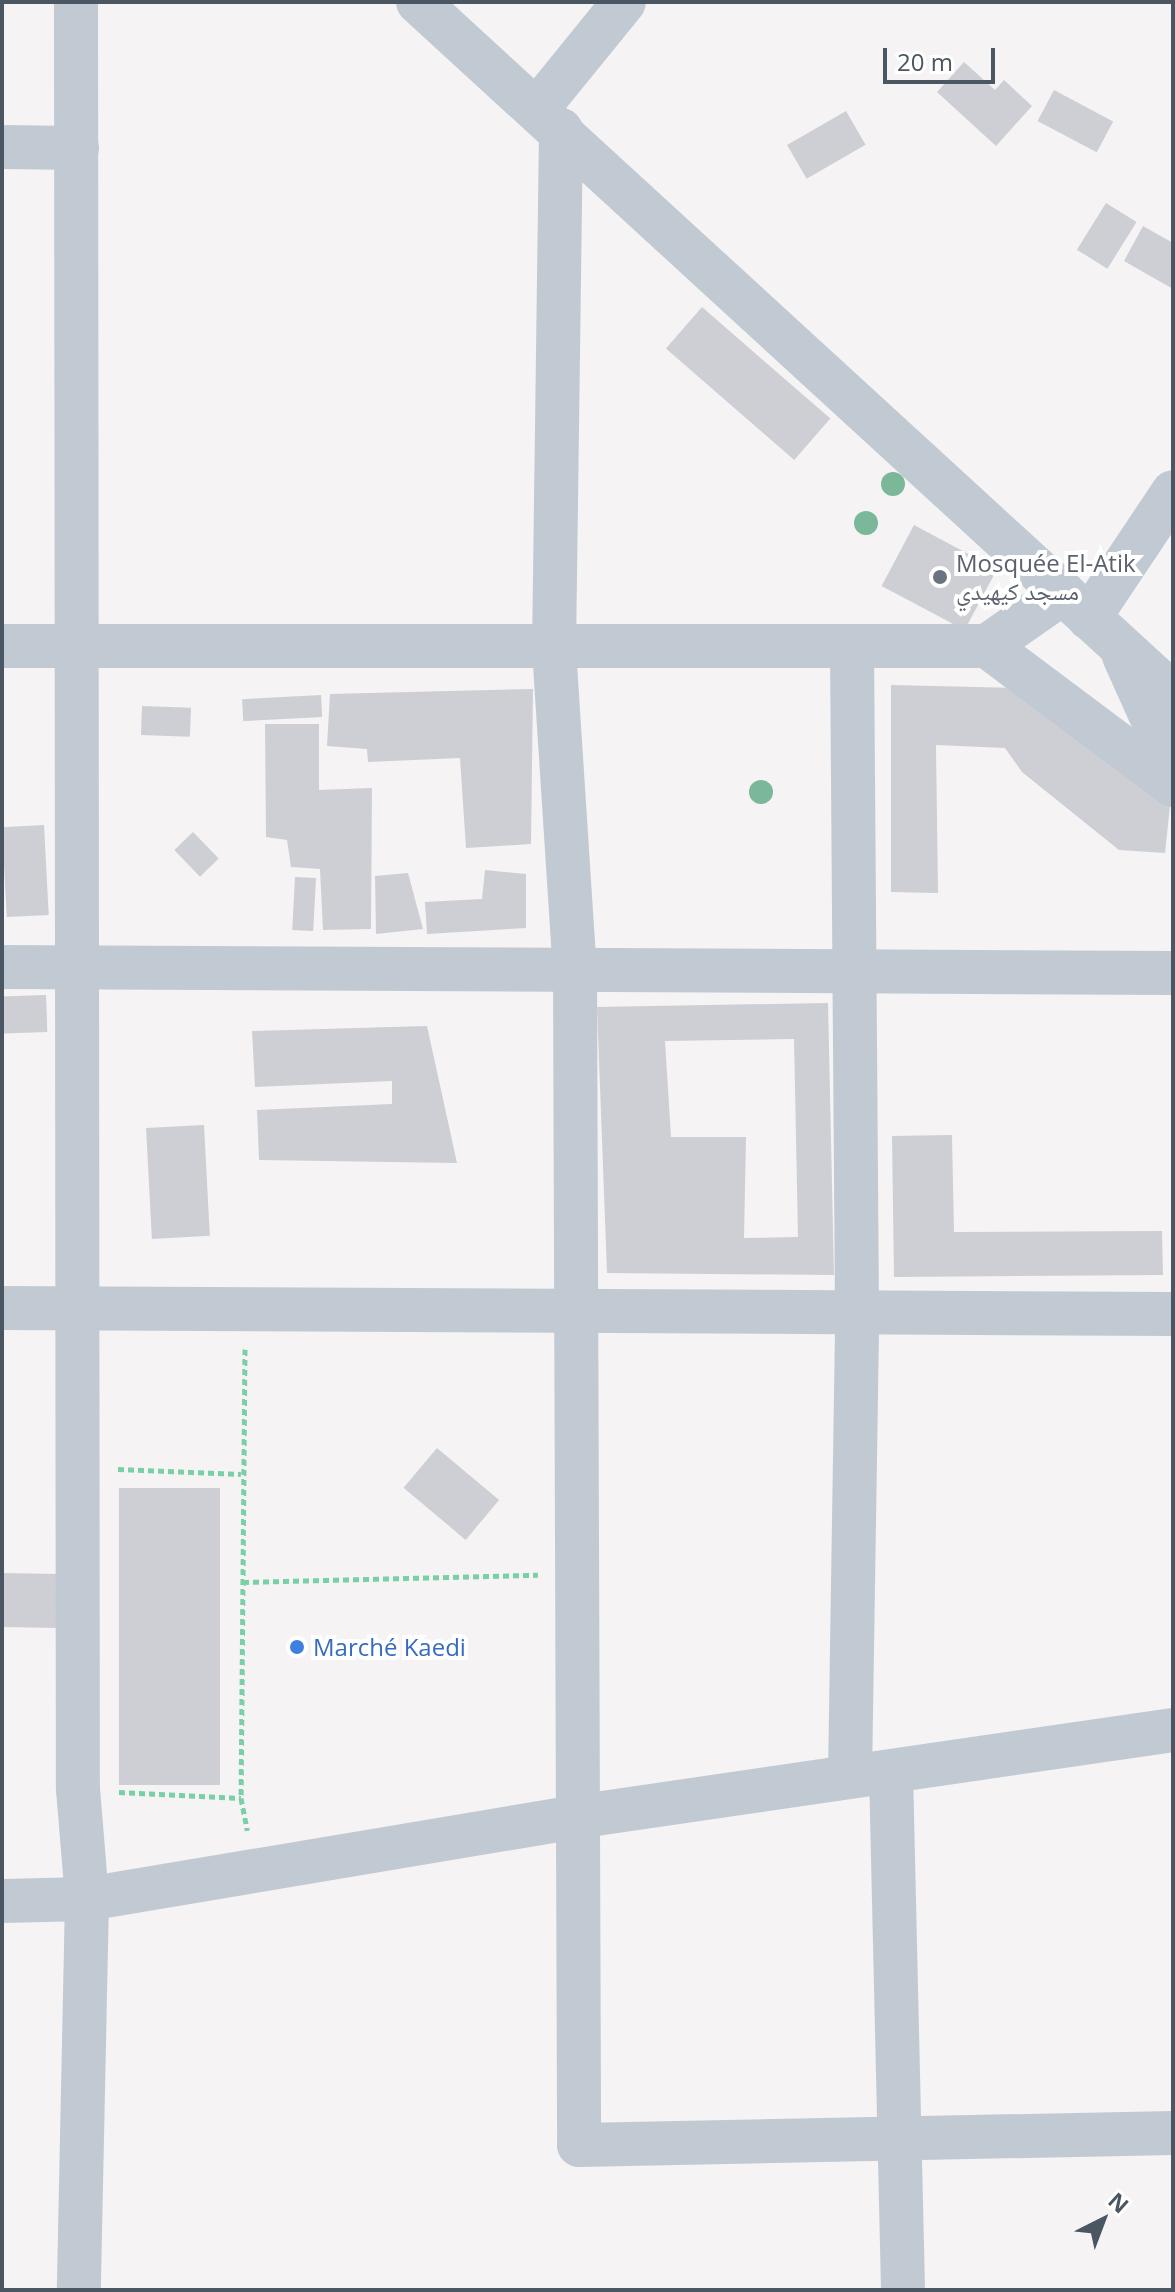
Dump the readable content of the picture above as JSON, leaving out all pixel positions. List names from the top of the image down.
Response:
{
  "places": ["Mosquée El-Atik مسجد كيهيدي", "Marché Kaedi"],
  "scale_bar": "20 m",
  "north": "top right"
}
